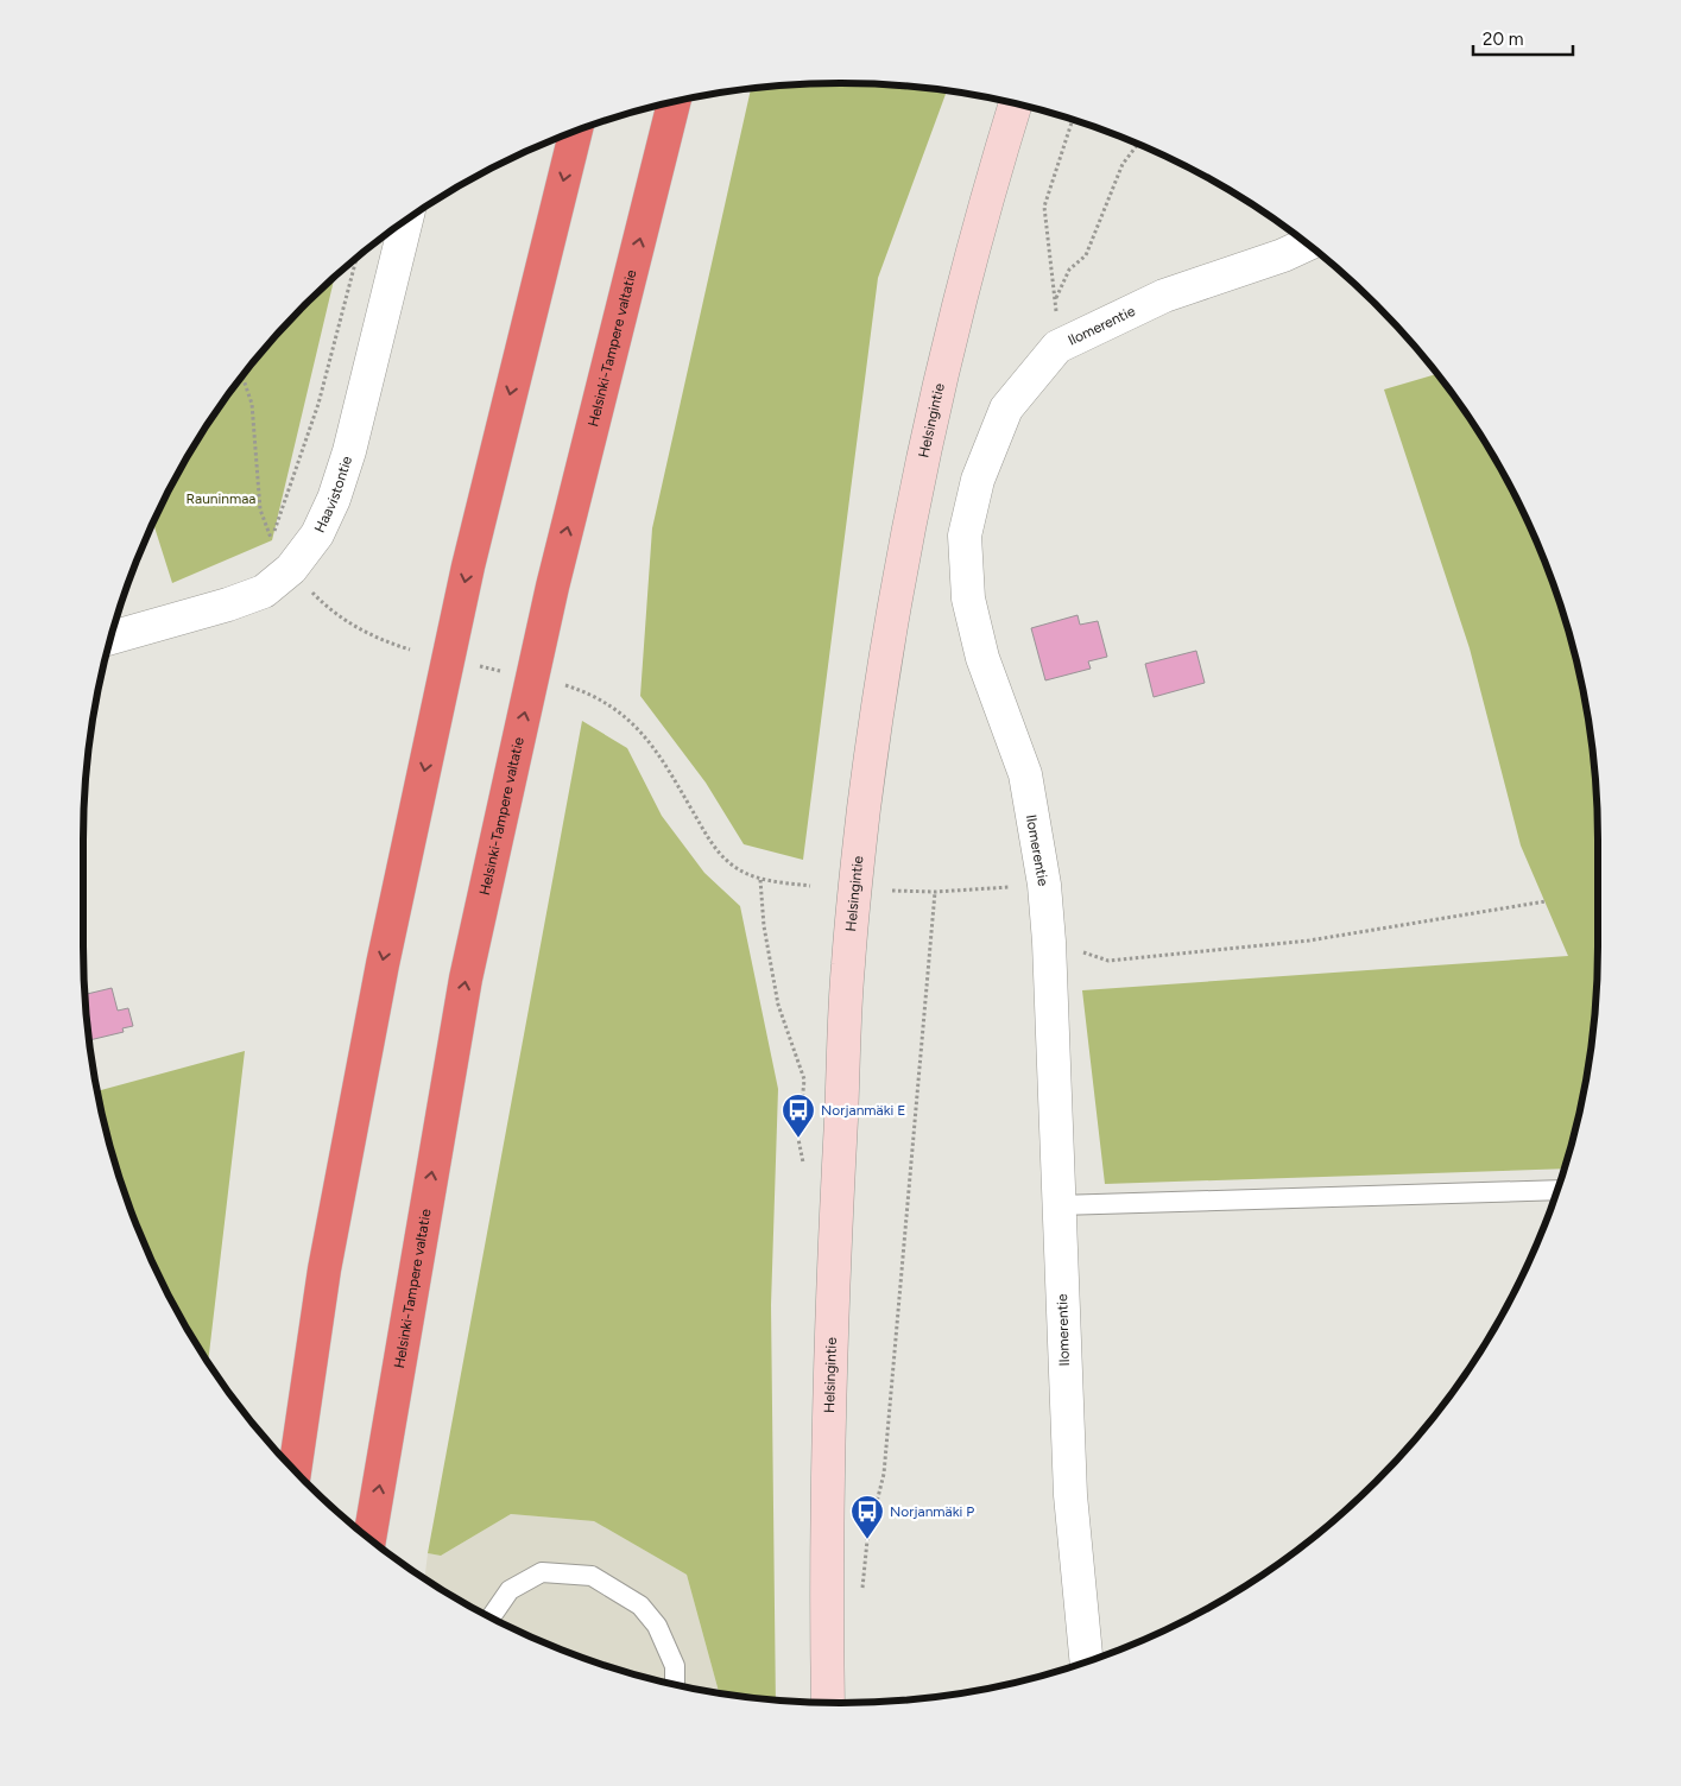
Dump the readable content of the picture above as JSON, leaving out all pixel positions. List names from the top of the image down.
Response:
{
  "streets": {
    "highway": ["Helsinki-Tampere valtatie"],
    "main road": ["Helsingintie"],
    "street": ["Ilomerentie", "Haavistontie"]
  },
  "parks": ["Rauninmaa"],
  "places": {
    "bus stop": ["Norjanmäki E", "Norjanmäki P"]
  },
  "scale_bar": "20 m"
}
